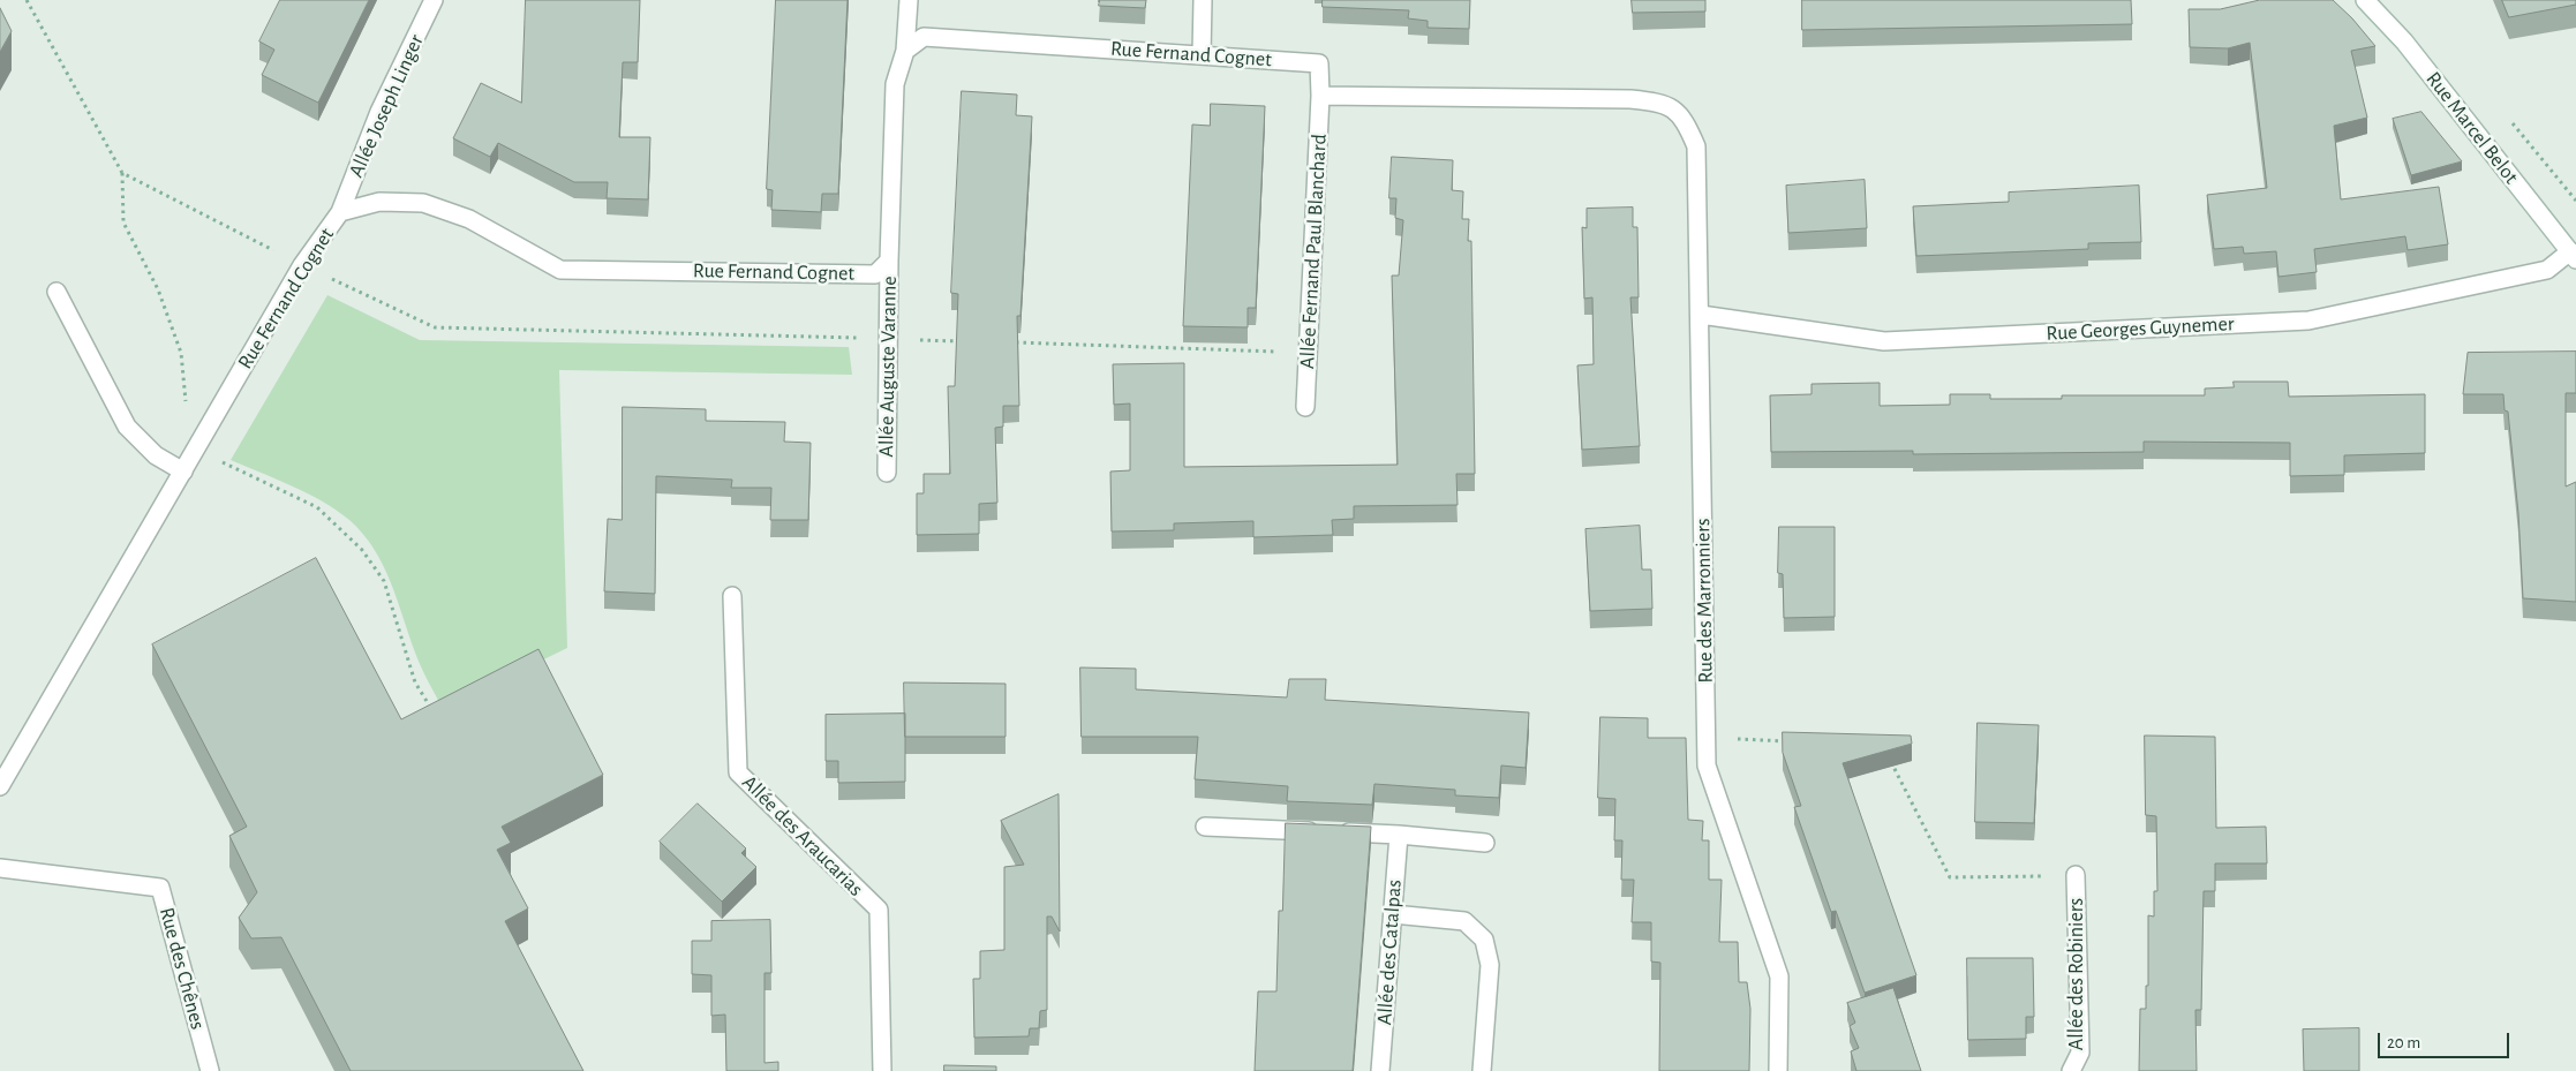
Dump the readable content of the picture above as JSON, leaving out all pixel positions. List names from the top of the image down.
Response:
{
  "streets": {
    "street": [
      "Rue Fernand Cognet",
      "Allée Joseph Linger",
      "Rue Marcel Belot",
      "Allée Fernand Paul Blanchard",
      "Rue Georges Guynemer",
      "Allée Auguste Varanne",
      "Rue des Marronniers",
      "Allée des Araucarias",
      "Allée des Catalpas",
      "Rue des Chênes",
      "Allée des Robiniers"
    ]
  },
  "crossings": [
    ["Rue Fernand Cognet", "Allée Joseph Linger"],
    ["Rue Fernand Cognet", "Allée Fernand Paul Blanchard"],
    ["Rue Fernand Cognet", "Allée Auguste Varanne"],
    ["Rue Fernand Cognet", "Rue des Marronniers"],
    ["Rue Marcel Belot", "Rue Georges Guynemer"],
    ["Allée Fernand Paul Blanchard", "Rue des Marronniers"],
    ["Rue Georges Guynemer", "Rue des Marronniers"]
  ],
  "scale_bar": "20 m"
}
